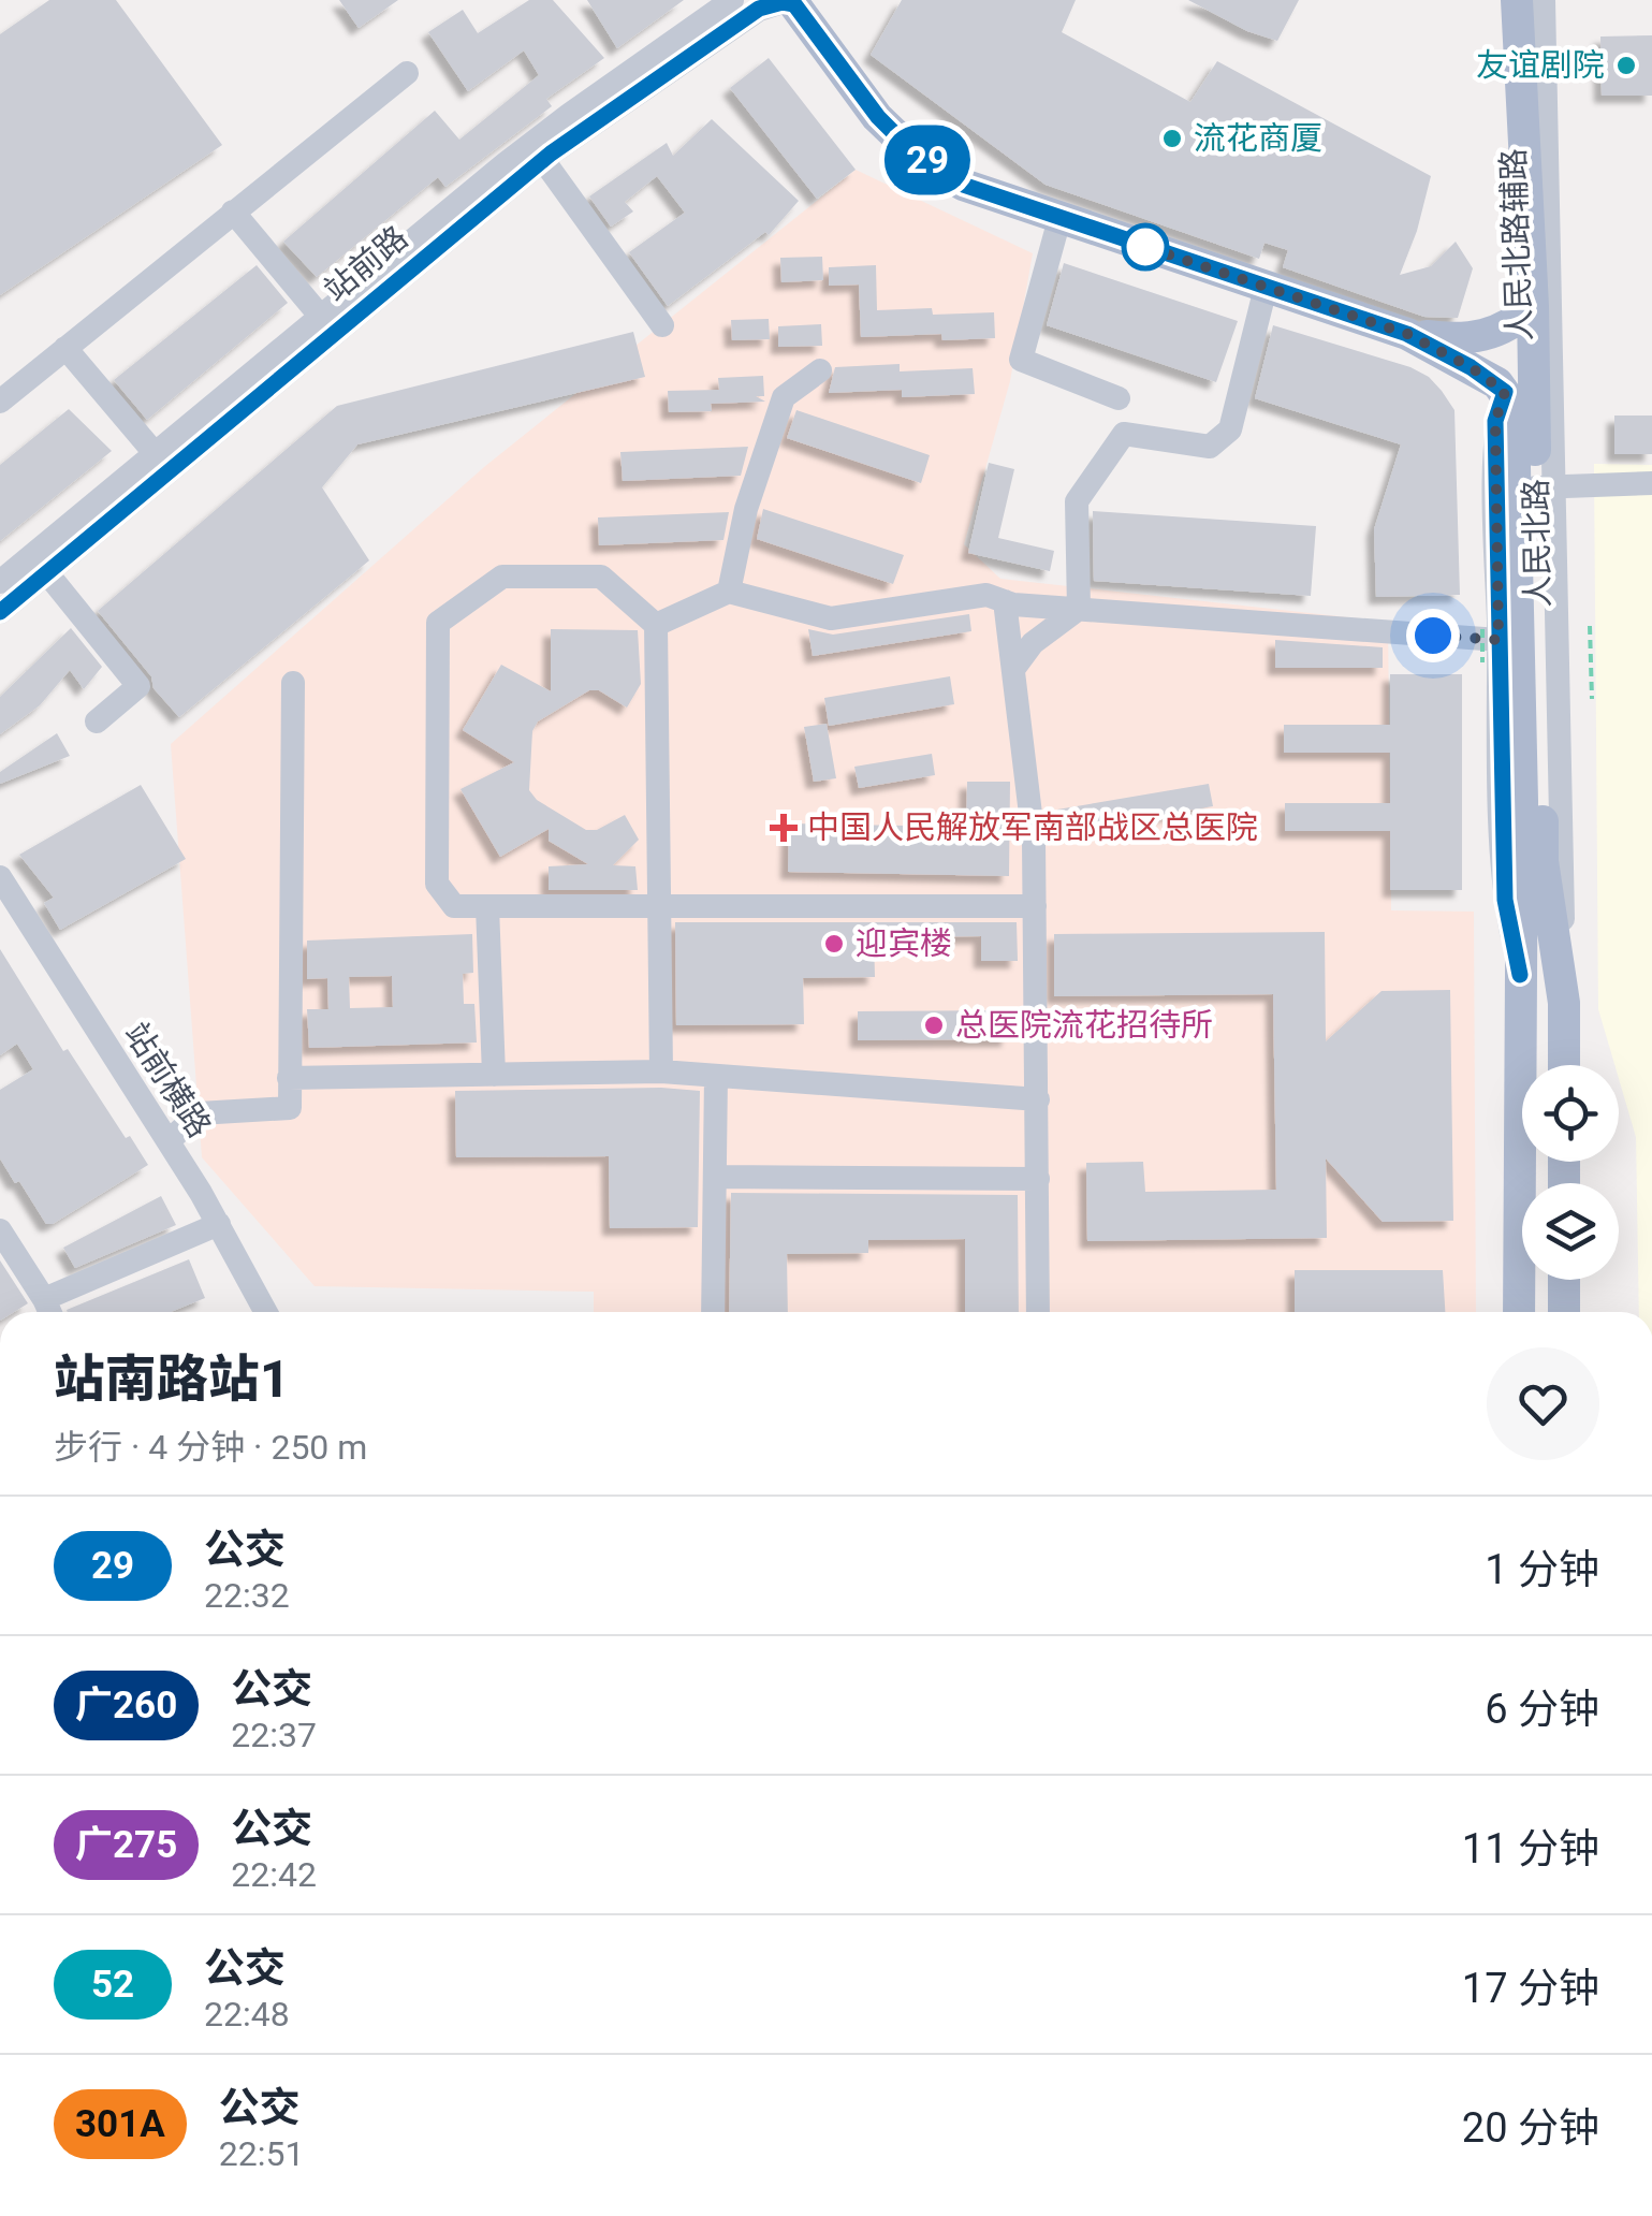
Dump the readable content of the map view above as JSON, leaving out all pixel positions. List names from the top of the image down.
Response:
{
  "streets": {
    "main road": ["人民北路"],
    "street": ["人民北路辅路", "站前路", "站前横路"]
  },
  "crossings": [
    ["人民北路辅路", "人民北路"]
  ],
  "places": {
    "other": [
      "友谊剧院",
      "流花商厦",
      "迎宾楼",
      "总医院流花招待所"
    ],
    "health": ["中国人民解放军南部战区总医院"]
  },
  "lines": ["bus line 29"],
  "page": {
    "on_map": "29",
    "heading": ["站南路站1", "步行 · 4 分钟 · 250 m"],
    "list": [
      {
        "mark": "29",
        "name": "公交",
        "note": "22:32",
        "value": "1 分钟"
      },
      {
        "mark": "广260",
        "name": "公交",
        "note": "22:37",
        "value": "6 分钟"
      },
      {
        "mark": "广275",
        "name": "公交",
        "note": "22:42",
        "value": "11 分钟"
      },
      {
        "mark": "52",
        "name": "公交",
        "note": "22:48",
        "value": "17 分钟"
      },
      {
        "mark": "301A",
        "name": "公交",
        "note": "22:51",
        "value": "20 分钟"
      }
    ]
  }
}
